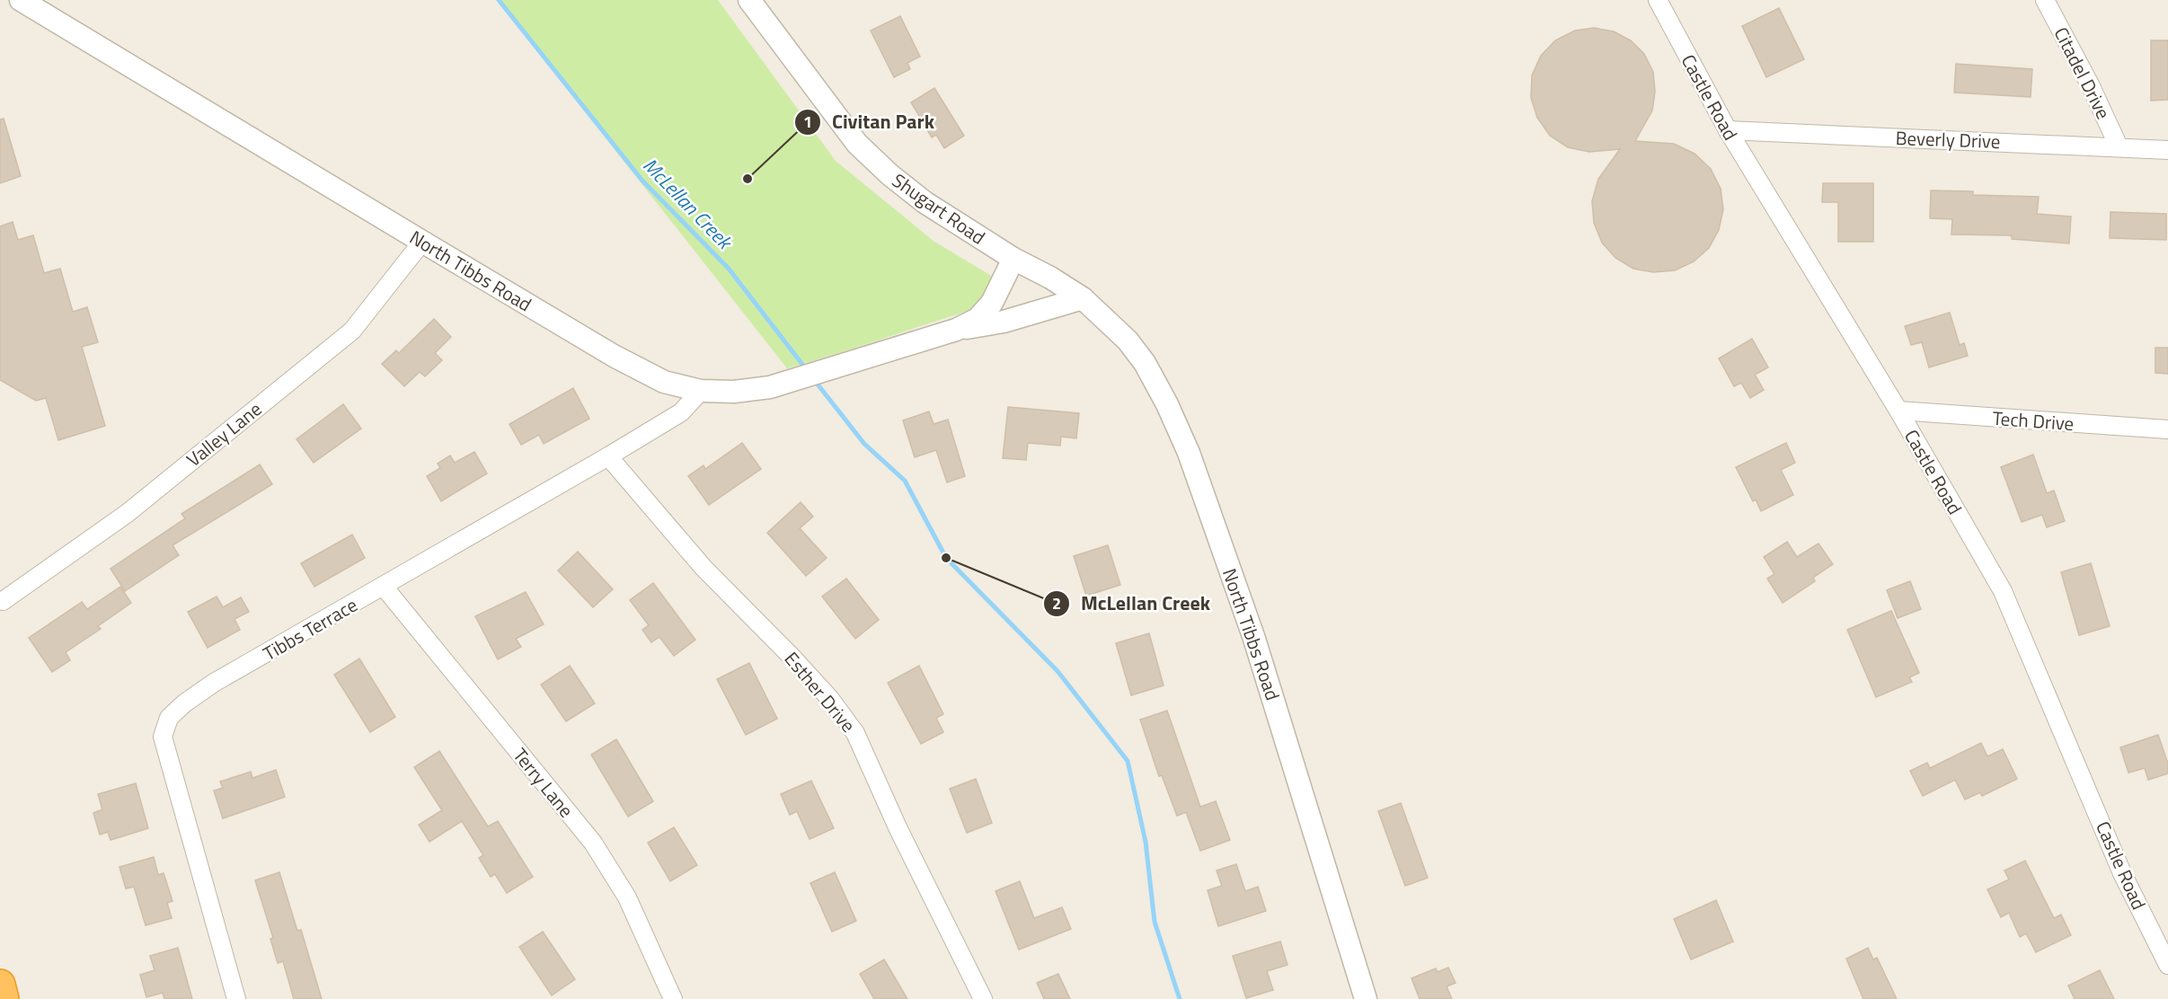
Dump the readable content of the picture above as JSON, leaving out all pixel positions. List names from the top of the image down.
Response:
{
  "streets": {
    "street": [
      "Citadel Drive",
      "Castle Road",
      "Beverly Drive",
      "Shugart Road",
      "North Tibbs Road",
      "Tech Drive",
      "Valley Lane",
      "Tibbs Terrace",
      "Esther Drive",
      "Terry Lane"
    ]
  },
  "crossings": [
    ["Citadel Drive", "Beverly Drive"],
    ["Castle Road", "Beverly Drive"],
    ["Castle Road", "Tech Drive"],
    ["Shugart Road", "North Tibbs Road"],
    ["North Tibbs Road", "Valley Lane"],
    ["North Tibbs Road", "Tibbs Terrace"],
    ["Tibbs Terrace", "Esther Drive"],
    ["Tibbs Terrace", "Terry Lane"]
  ],
  "water": ["McLellan Creek"],
  "places": ["Civitan Park", "McLellan Creek"]
}
